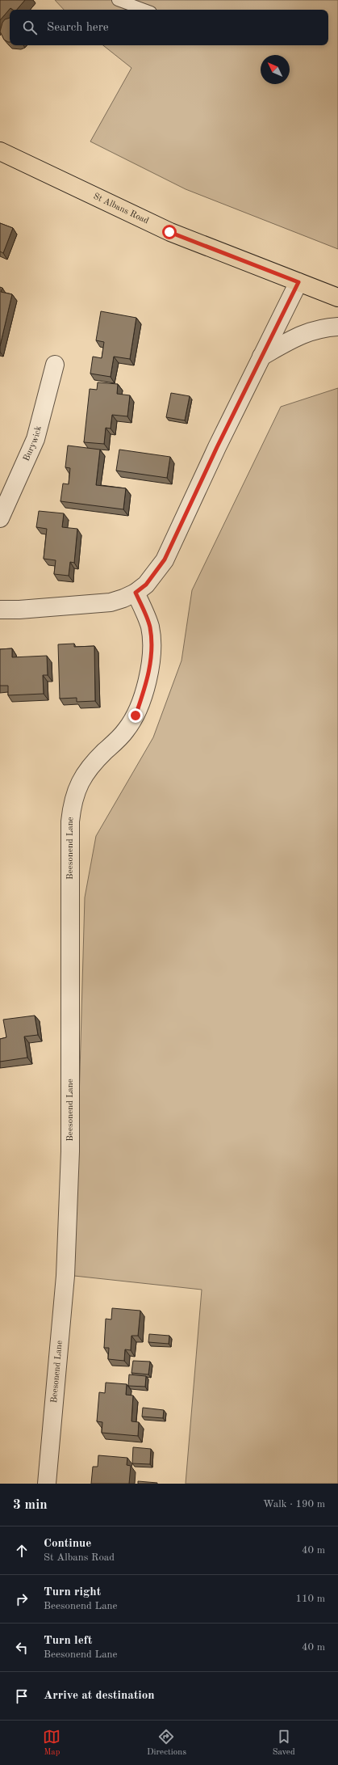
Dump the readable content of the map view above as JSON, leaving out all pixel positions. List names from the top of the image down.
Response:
{
  "streets": {
    "main road": ["St Albans Road"],
    "street": ["Burywick", "Beesonend Lane"]
  },
  "north": "top left",
  "page": {
    "search": "Search here",
    "heading": ["3 min", "Walk · 190 m"],
    "list": [
      ["Continue", "St Albans Road", "40 m"],
      ["Turn right", "Beesonend Lane", "110 m"],
      ["Turn left", "Beesonend Lane", "40 m"],
      "Arrive at destination"
    ],
    "nav": ["Map", "Directions", "Saved"]
  }
}
